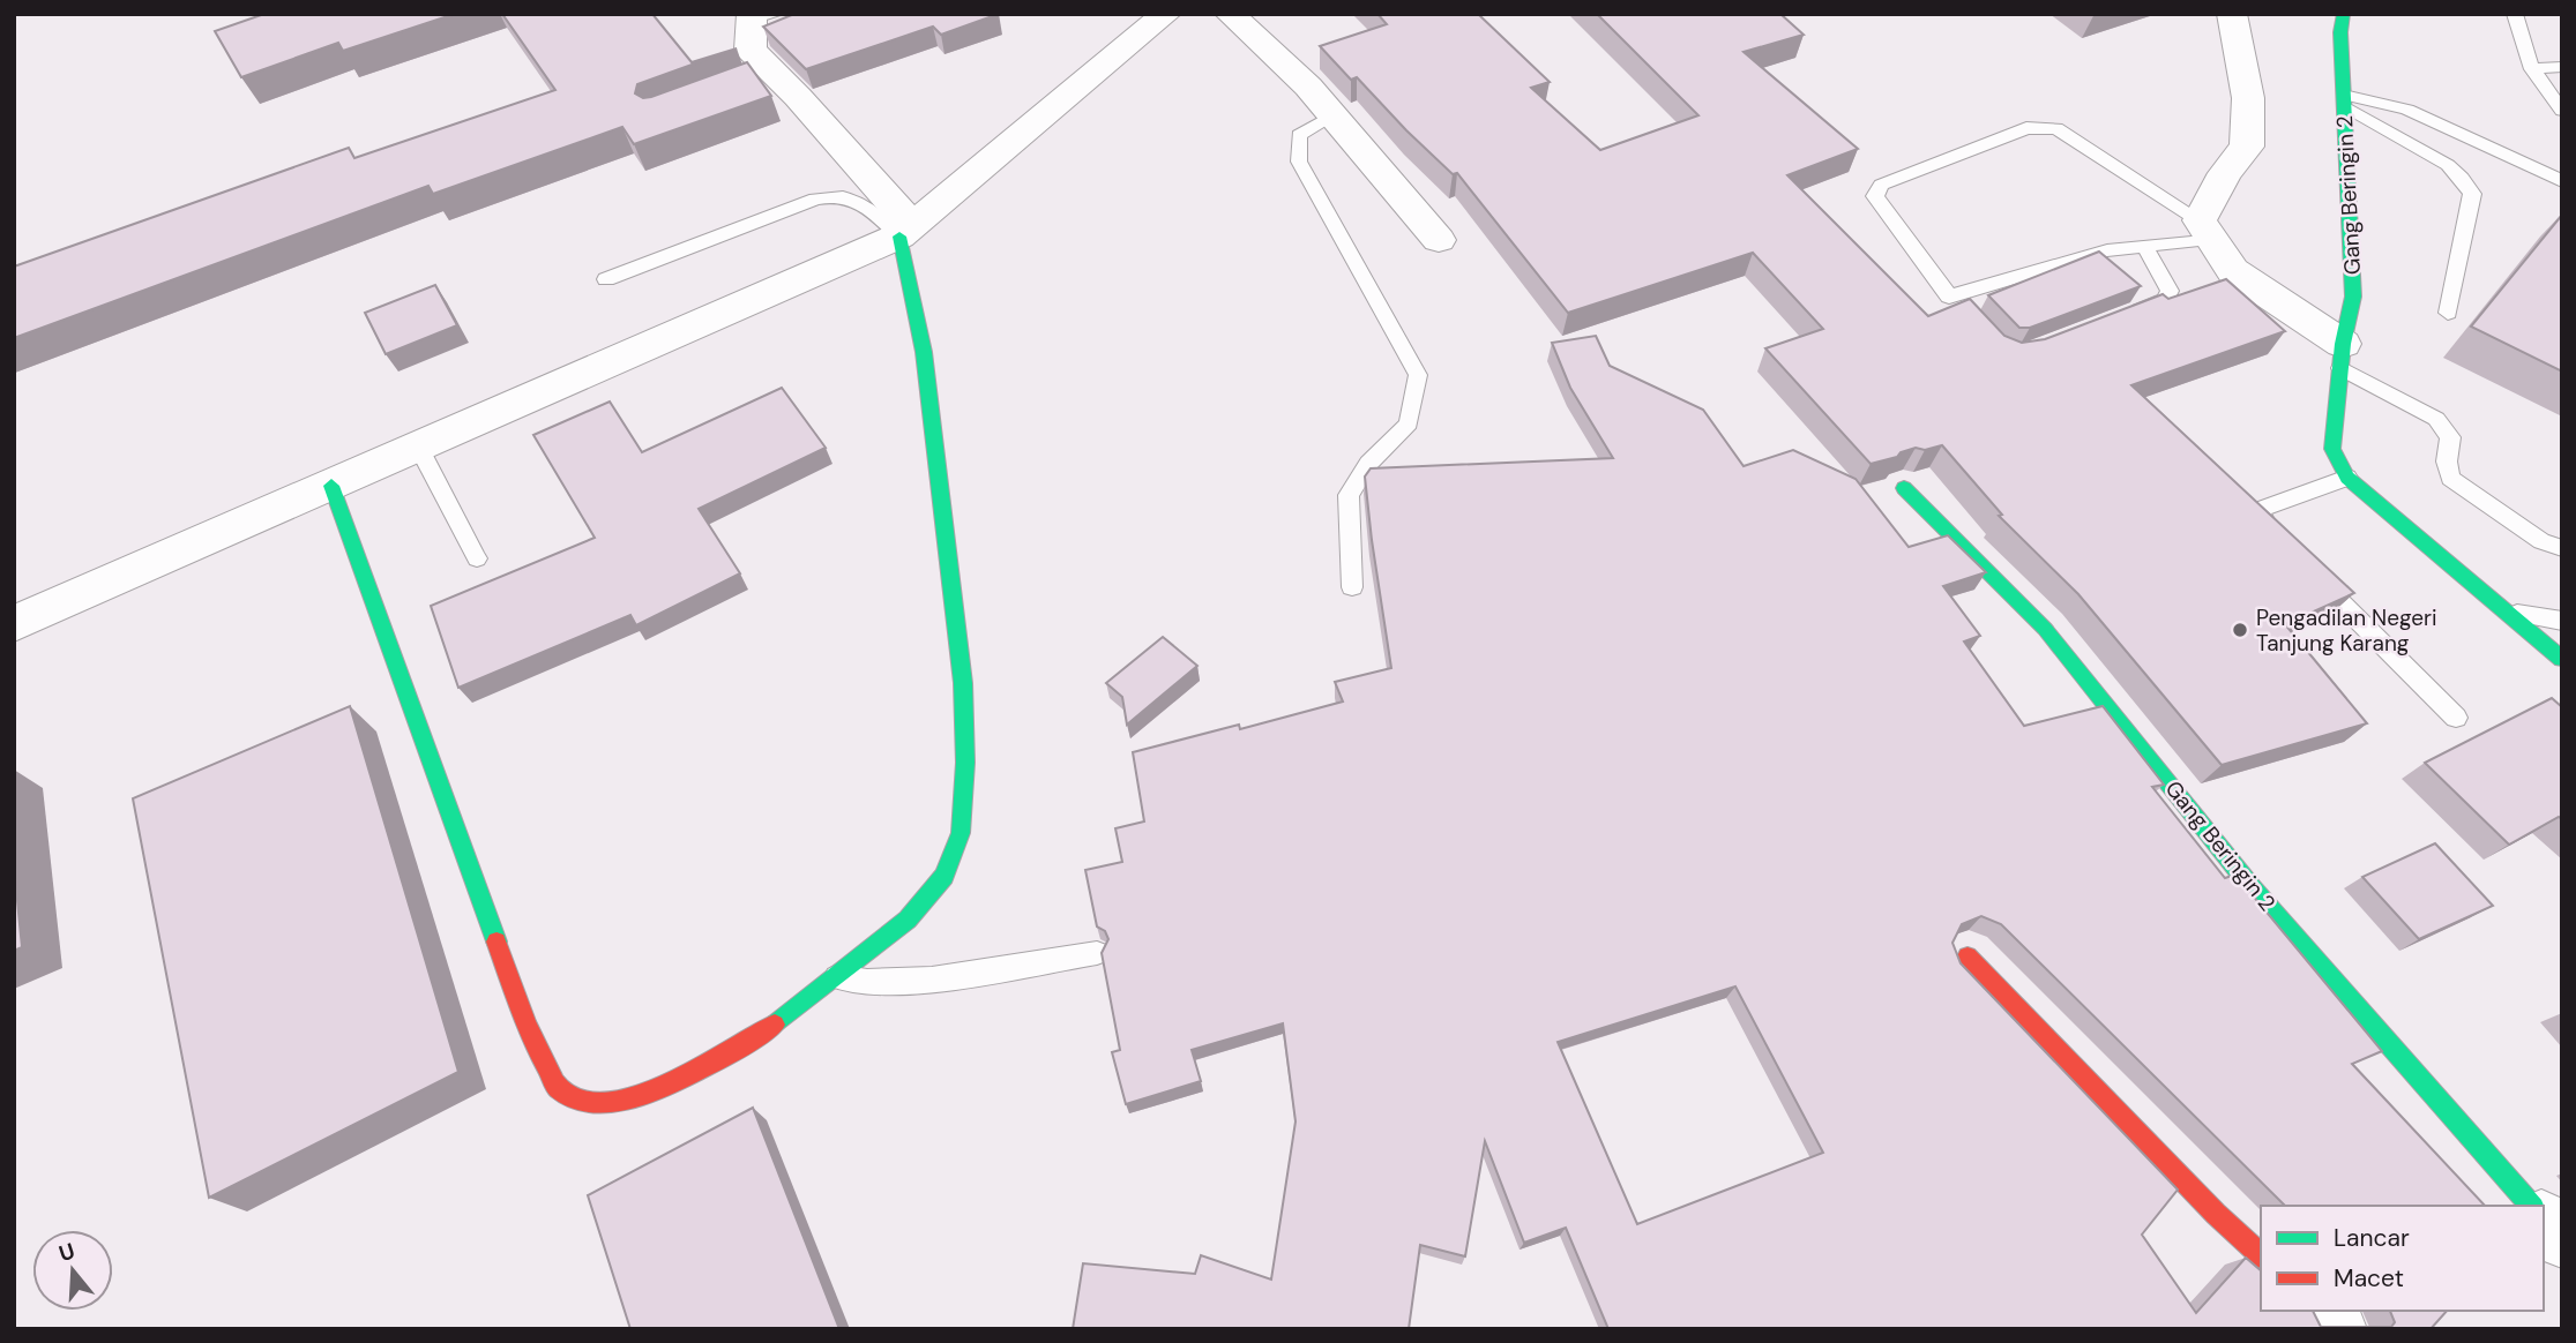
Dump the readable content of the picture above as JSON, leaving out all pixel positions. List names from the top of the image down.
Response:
{
  "streets": {
    "street": ["Gang Beringin 2"]
  },
  "places": ["Pengadilan Negeri Tanjung Karang"],
  "legend": ["Lancar", "Macet"],
  "north": "top"
}
